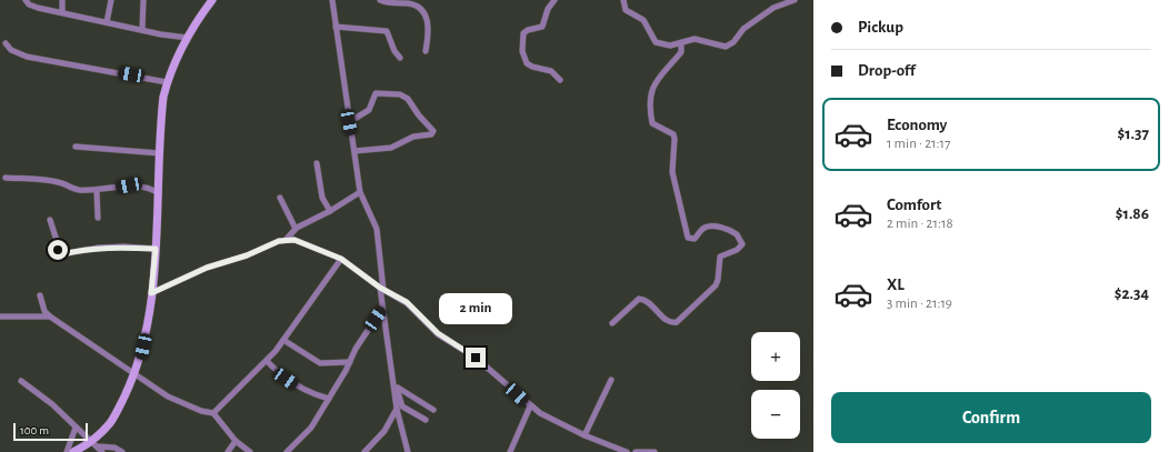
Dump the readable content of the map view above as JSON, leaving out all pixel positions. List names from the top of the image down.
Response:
{
  "scale_bar": "100 m",
  "page": {
    "banner": ["Pickup", "Drop-off"],
    "list": [
      {
        "name": "Economy",
        "note": "1 min · 21:17",
        "value": "$1.37"
      },
      {
        "name": "Comfort",
        "note": "2 min · 21:18",
        "value": "$1.86"
      },
      {
        "name": "XL",
        "note": "3 min · 21:19",
        "value": "$2.34"
      }
    ],
    "bubble": "2 min",
    "map_buttons": ["+", "−"],
    "buttons": "Confirm",
    "scale": "100 m"
  }
}
